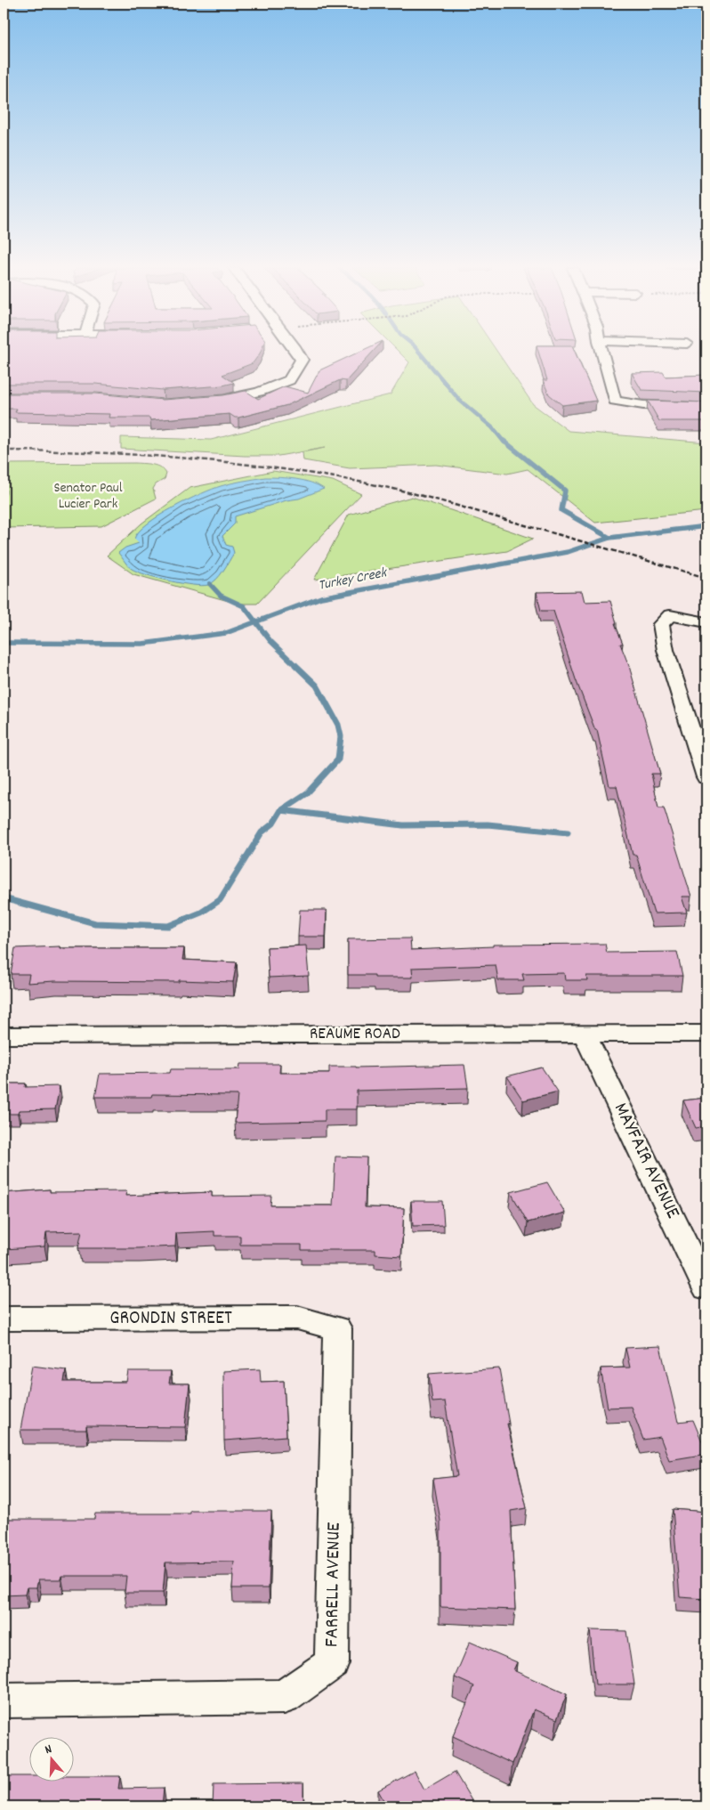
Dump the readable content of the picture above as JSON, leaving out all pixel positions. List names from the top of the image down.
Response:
{
  "streets": {
    "street": [
      "REAUME ROAD",
      "MAYFAIR AVENUE",
      "GRONDIN STREET",
      "FARRELL AVENUE"
    ]
  },
  "crossings": [
    ["REAUME ROAD", "MAYFAIR AVENUE"],
    ["GRONDIN STREET", "FARRELL AVENUE"]
  ],
  "water": ["Turkey Creek"],
  "parks": ["Senator Paul Lucier Park"],
  "north": "top"
}
